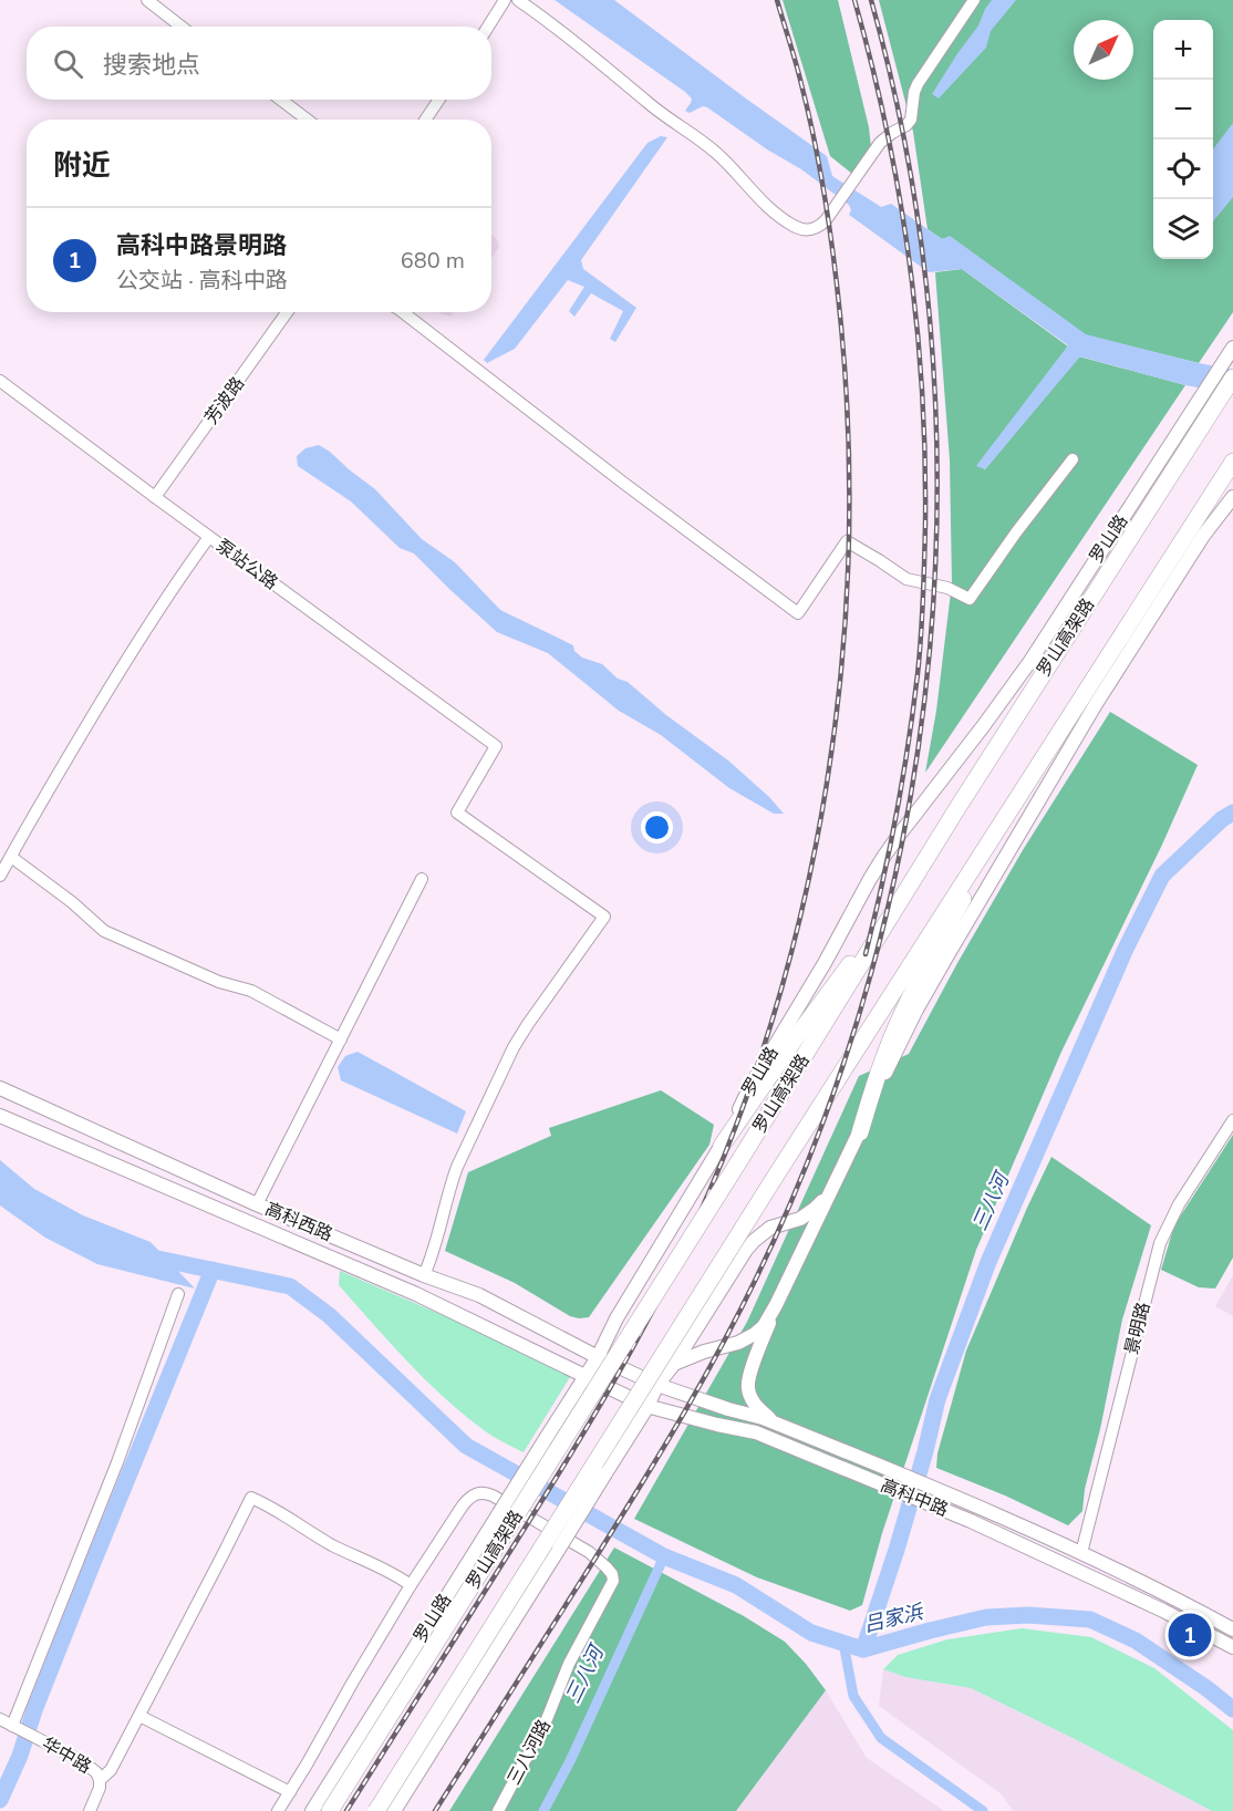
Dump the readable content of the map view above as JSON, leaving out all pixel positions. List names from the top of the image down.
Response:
{
  "streets": {
    "highway": ["罗山高架路"],
    "main road": ["罗山路", "高科西路", "高科中路"],
    "street": [
      "芳波路",
      "泵站公路",
      "景明路",
      "三八河路",
      "华中路"
    ]
  },
  "crossings": [
    ["芳波路", "泵站公路"],
    ["罗山路", "高科西路"],
    ["罗山路", "高科中路"],
    ["泵站公路", "高科西路"],
    ["高科西路", "高科中路"],
    ["景明路", "高科中路"]
  ],
  "water": ["三八河", "吕家浜"],
  "north": "top right",
  "page": {
    "map_buttons": ["+", "−"],
    "search": "搜索地点",
    "heading": "附近",
    "list": [
      {
        "mark": "1",
        "name": "高科中路景明路",
        "note": "公交站 · 高科中路",
        "value": "680 m"
      }
    ],
    "pins": "1"
  }
}
